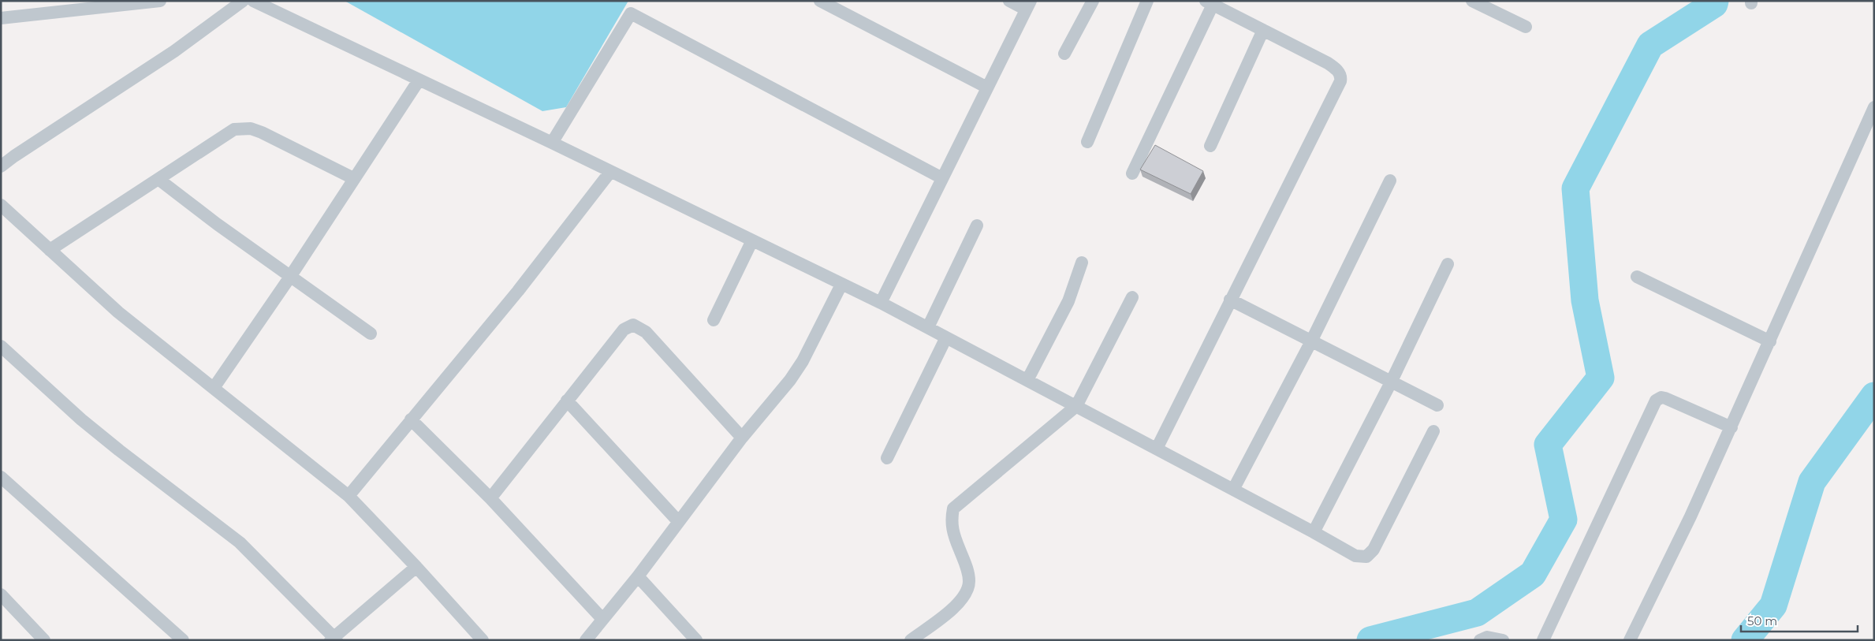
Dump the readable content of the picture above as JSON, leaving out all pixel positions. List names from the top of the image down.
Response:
{
  "scale_bar": "50 m"
}
